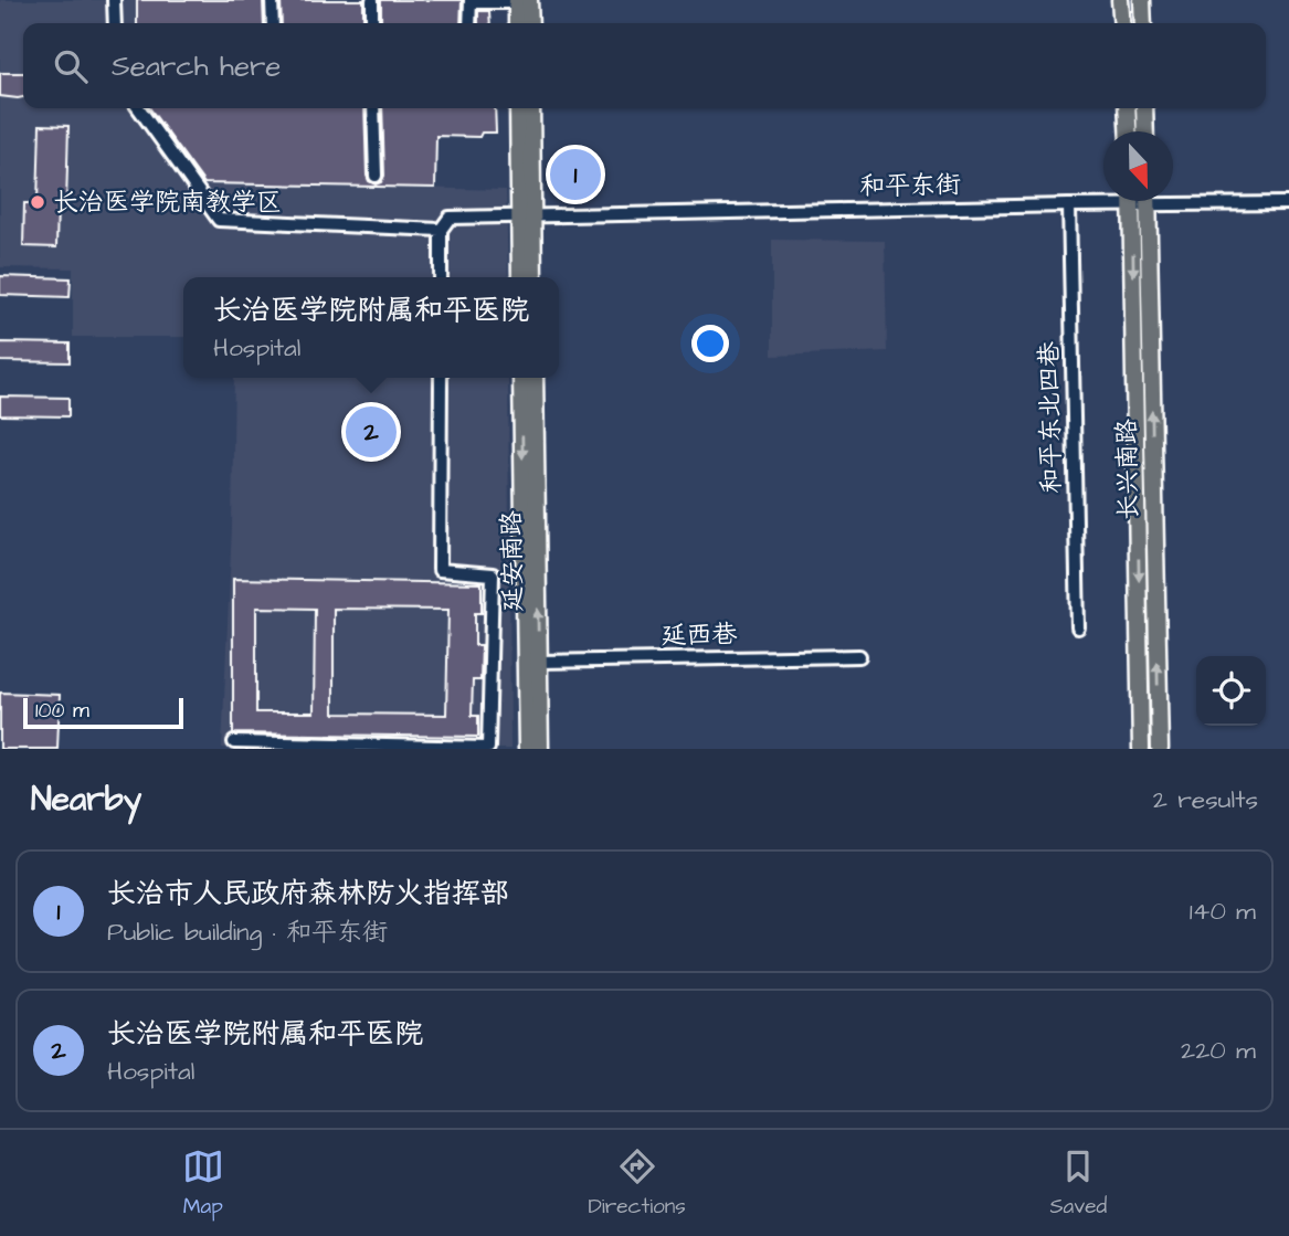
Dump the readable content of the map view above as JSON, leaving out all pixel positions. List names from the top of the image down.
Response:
{
  "streets": {
    "main road": ["长兴南路", "延安南路"],
    "street": ["和平东街", "和平东北四巷", "延西巷"]
  },
  "crossings": [
    ["和平东街", "和平东北四巷"],
    ["延安南路", "延西巷"]
  ],
  "places": ["长治医学院南教学区"],
  "scale_bar": "100 m",
  "north": "bottom",
  "page": {
    "search": "Search here",
    "pins": ["1", "2"],
    "popup": ["长治医学院附属和平医院", "Hospital"],
    "scale": "100 m",
    "heading": ["Nearby", "2 results"],
    "list": [
      {
        "mark": "1",
        "name": "长治市人民政府森林防火指挥部",
        "note": "Public building · 和平东街",
        "value": "140 m"
      },
      {
        "mark": "2",
        "name": "长治医学院附属和平医院",
        "note": "Hospital",
        "value": "220 m"
      }
    ],
    "nav": ["Map", "Directions", "Saved"]
  }
}
